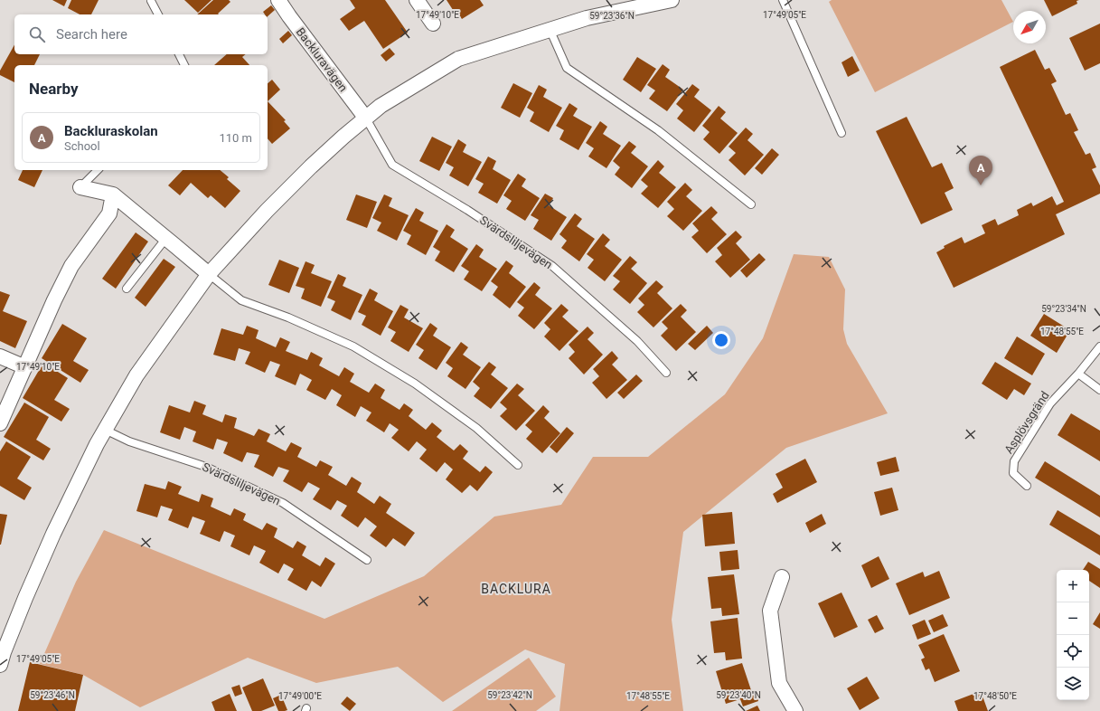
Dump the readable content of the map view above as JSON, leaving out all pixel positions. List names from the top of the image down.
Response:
{
  "streets": {
    "street": ["Backluravägen"],
    "lane": ["Svärdsliljevägen", "Asplövsgränd"]
  },
  "crossings": [
    ["Backluravägen", "Svärdsliljevägen"]
  ],
  "districts": ["BACKLURA"],
  "north": "bottom left",
  "page": {
    "search": "Search here",
    "heading": "Nearby",
    "list": [
      {
        "mark": "A",
        "name": "Backluraskolan",
        "note": "School",
        "value": "110 m"
      }
    ],
    "pins": "A",
    "map_buttons": ["+", "−"]
  },
  "coordinates": [
    "17°49'05\"E",
    "17°49'10\"E",
    "59°23'36\"N",
    "59°23'34\"N",
    "17°48'55\"E",
    "59°23'46\"N",
    "59°23'42\"N",
    "59°23'40\"N",
    "17°49'00\"E",
    "17°48'50\"E"
  ]
}
